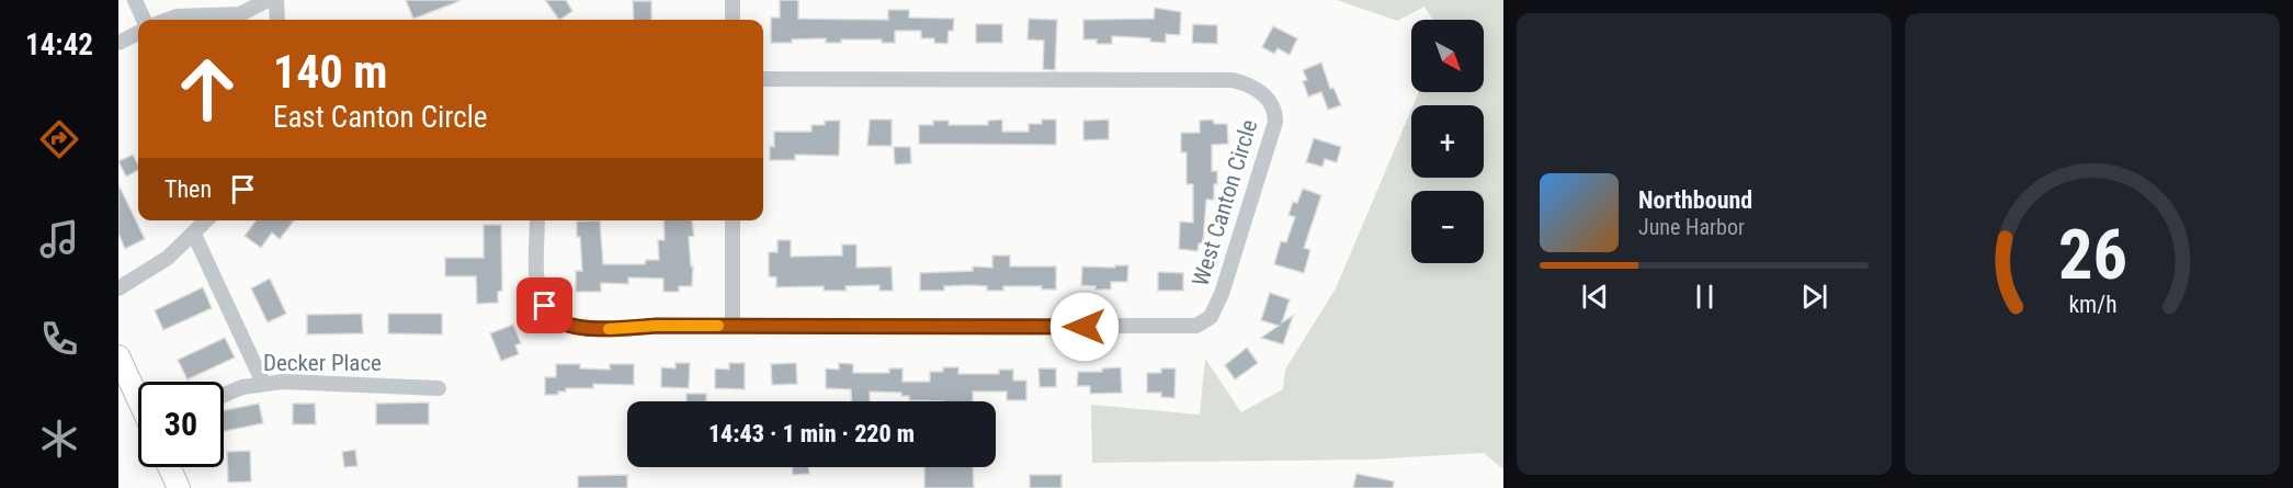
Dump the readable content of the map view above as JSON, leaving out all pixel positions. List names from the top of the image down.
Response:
{
  "streets": {
    "street": ["West Canton Circle", "Decker Place"]
  },
  "north": "bottom right",
  "page": {
    "tabs": "14:42",
    "map_buttons": ["+", "−"],
    "turn": ["140 m", "East Canton Circle"],
    "then": "Then",
    "song": ["Northbound", "June Harbor"],
    "limit": "30",
    "trip": "14:43 · 1 min · 220 m",
    "gauge": ["26", "km/h"]
  }
}
